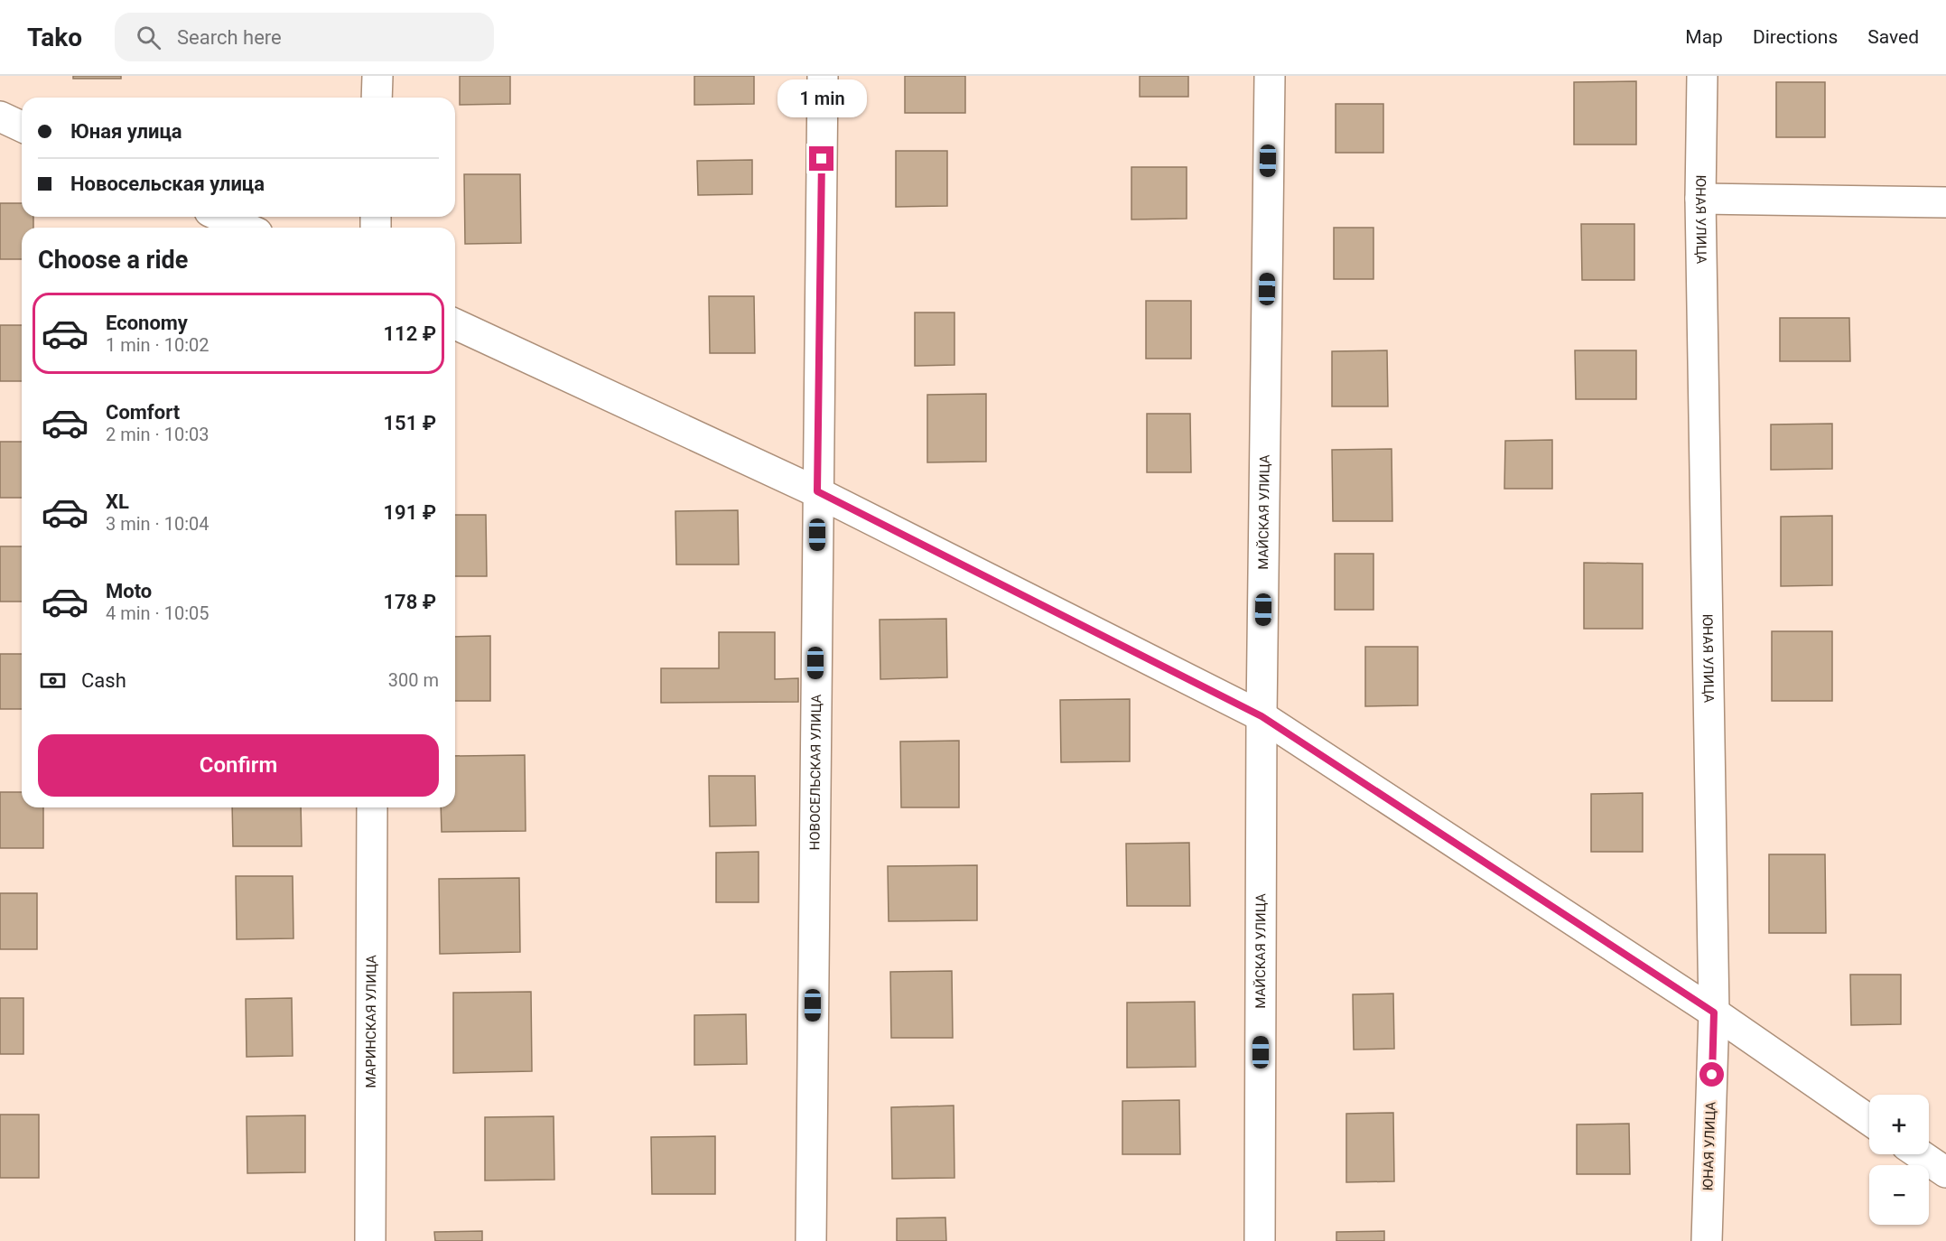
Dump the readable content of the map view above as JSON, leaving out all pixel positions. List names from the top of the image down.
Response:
{
  "streets": {
    "street": [
      "ЮНАЯ УЛИЦА",
      "МАЙСКАЯ УЛИЦА",
      "НОВОСЕЛЬСКАЯ УЛИЦА",
      "МАРИНСКАЯ УЛИЦА"
    ]
  },
  "page": {
    "header": "Tako",
    "search": "Search here",
    "nav": ["Map", "Directions", "Saved"],
    "bubble": "1 min",
    "banner": ["Юная улица", "Новосельская улица"],
    "heading": "Choose a ride",
    "list": [
      {
        "name": "Economy",
        "note": "1 min · 10:02",
        "value": "112 ₽"
      },
      {
        "name": "Comfort",
        "note": "2 min · 10:03",
        "value": "151 ₽"
      },
      {
        "name": "XL",
        "note": "3 min · 10:04",
        "value": "191 ₽"
      },
      {
        "name": "Moto",
        "note": "4 min · 10:05",
        "value": "178 ₽"
      }
    ],
    "pay": ["Cash", "300 m"],
    "buttons": "Confirm",
    "map_buttons": ["+", "−"]
  }
}
